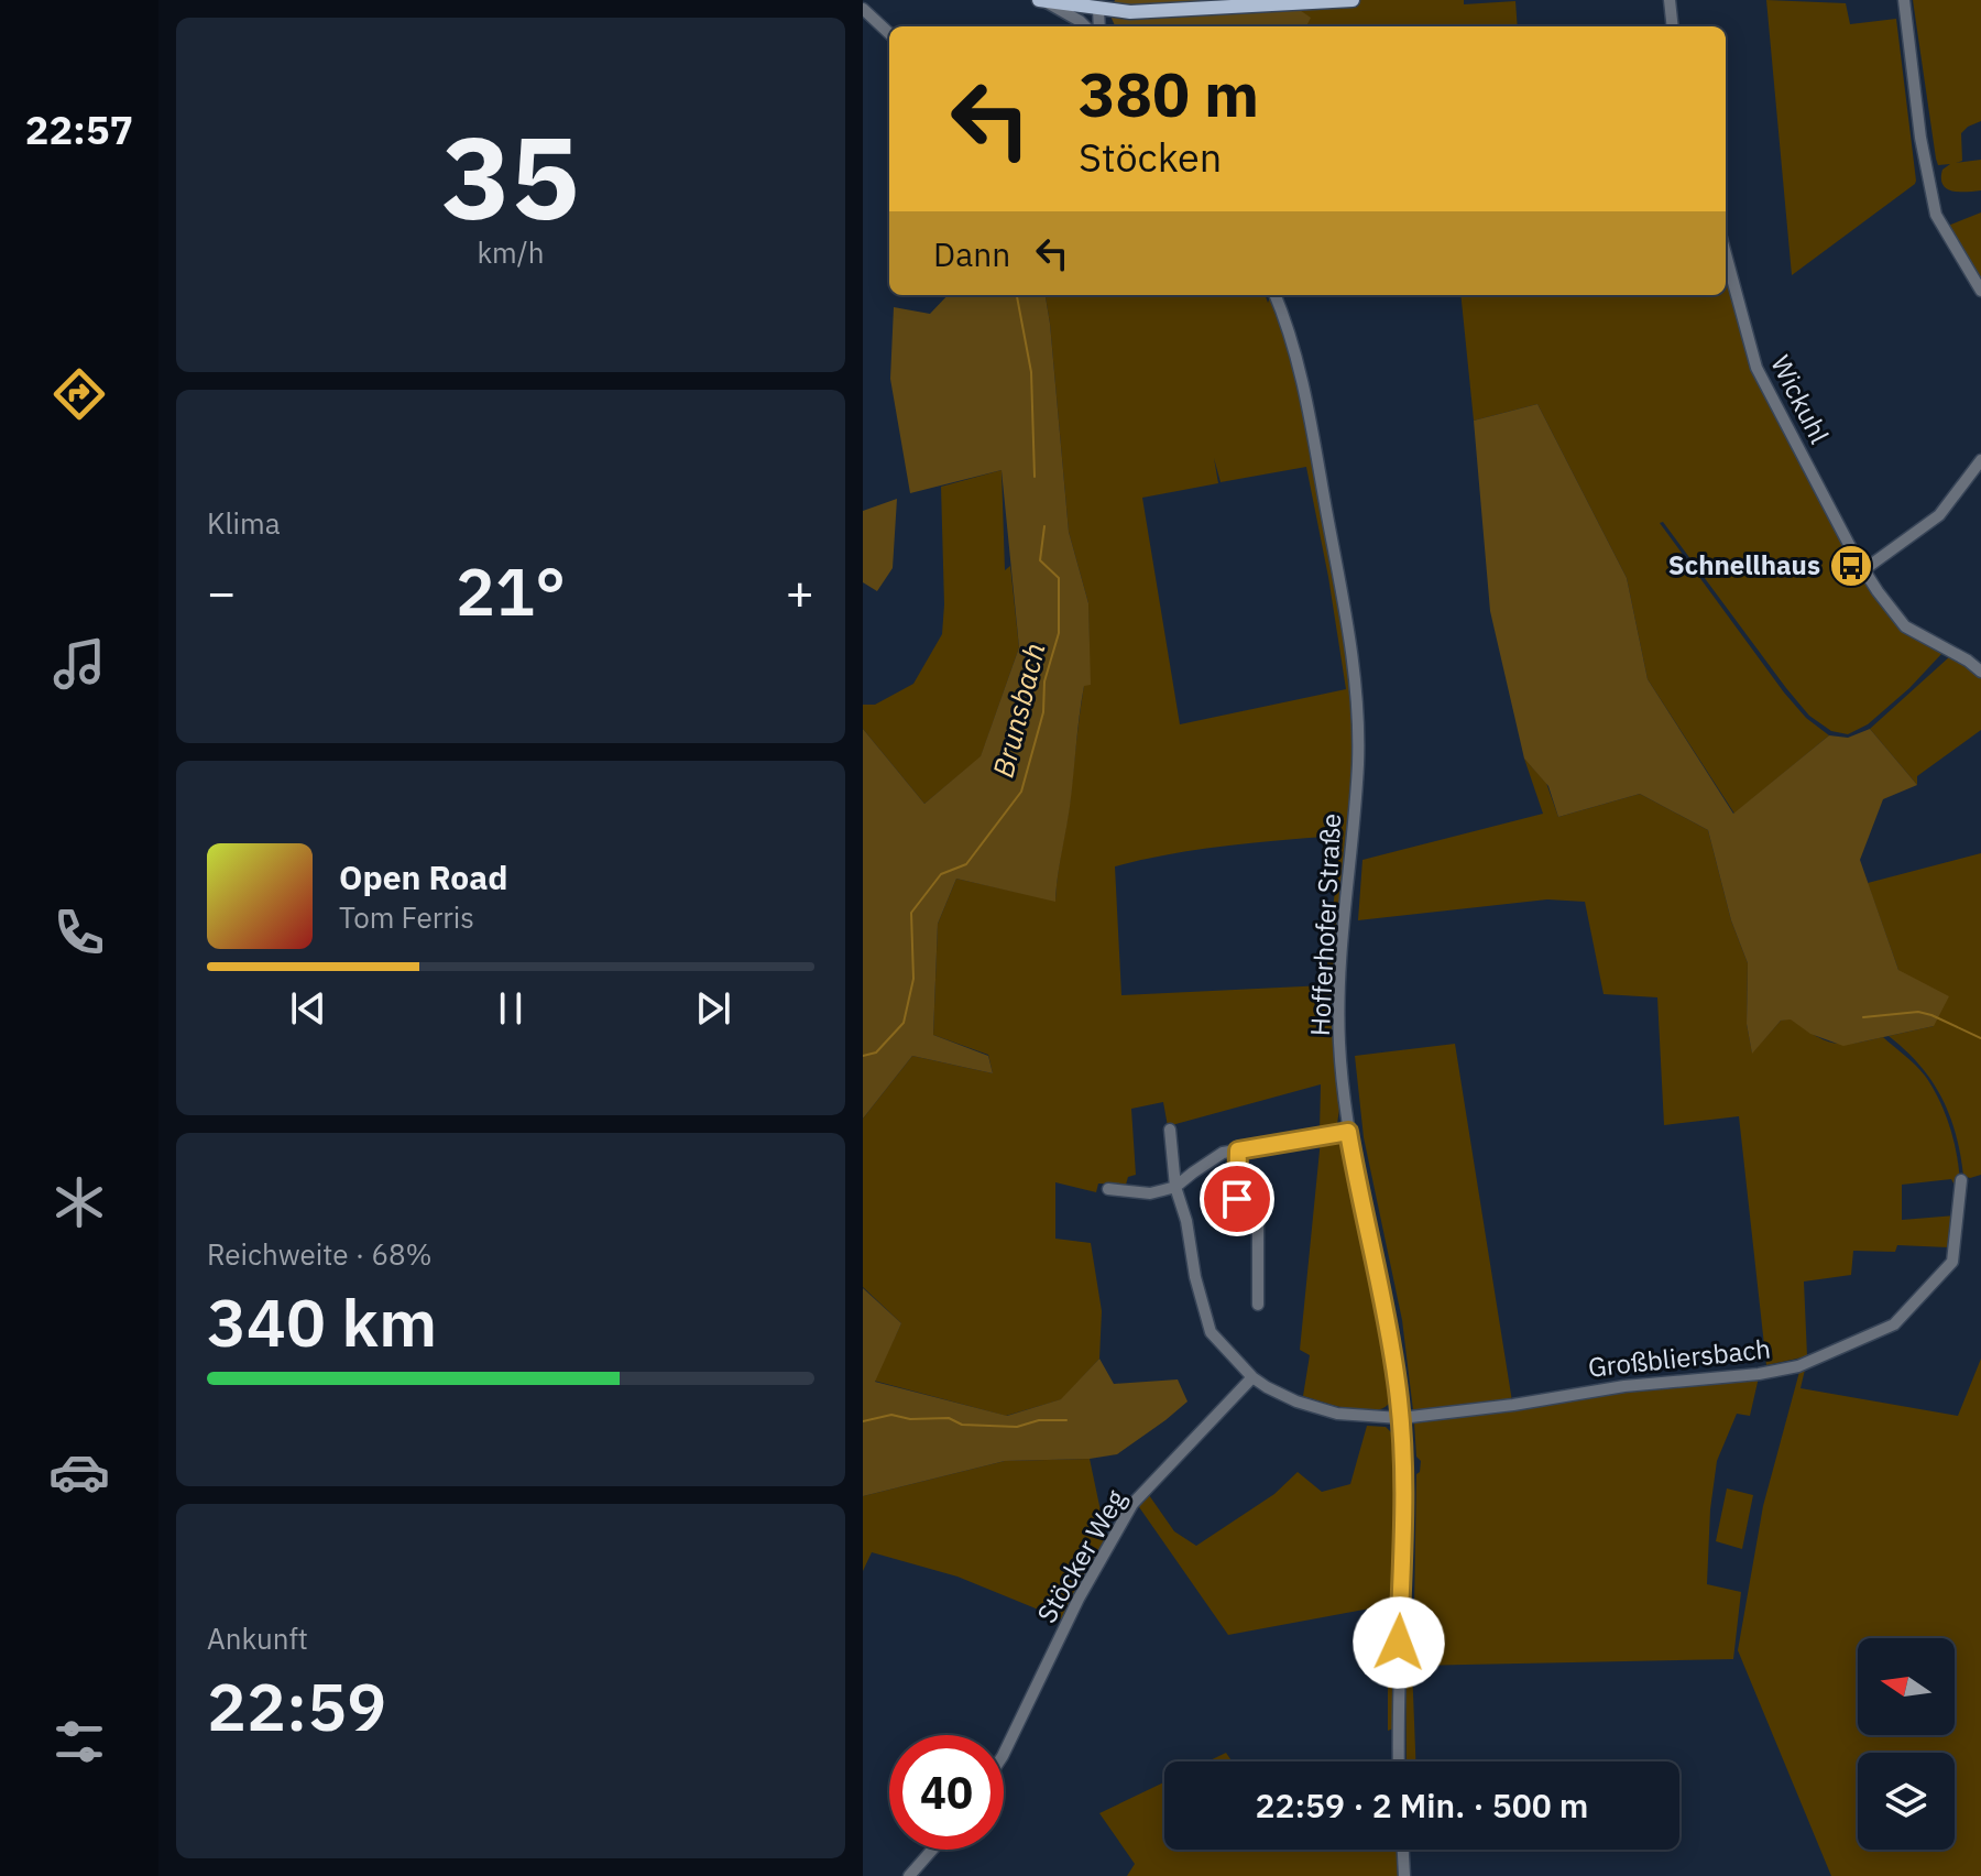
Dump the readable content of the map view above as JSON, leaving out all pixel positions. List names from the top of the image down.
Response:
{
  "streets": {
    "street": [
      "Wickuhl",
      "Hofferhofer Straße",
      "Großbliersbach",
      "Stöcker Weg"
    ]
  },
  "crossings": [
    ["Hofferhofer Straße", "Großbliersbach"],
    ["Großbliersbach", "Stöcker Weg"]
  ],
  "water": ["Brunsbach"],
  "places": {
    "bus stop": ["Schnellhaus"]
  },
  "north": "left",
  "page": {
    "tabs": "22:57",
    "tile": [
      ["35", "km/h"],
      "Klima",
      ["Reichweite · 68%", "340 km"],
      ["Ankunft", "22:59"]
    ],
    "turn": ["380 m", "Stöcken"],
    "then": "Dann",
    "heat": ["−", "21°", "+"],
    "song": ["Open Road", "Tom Ferris"],
    "limit": "40",
    "trip": "22:59 · 2 Min. · 500 m"
  }
}
